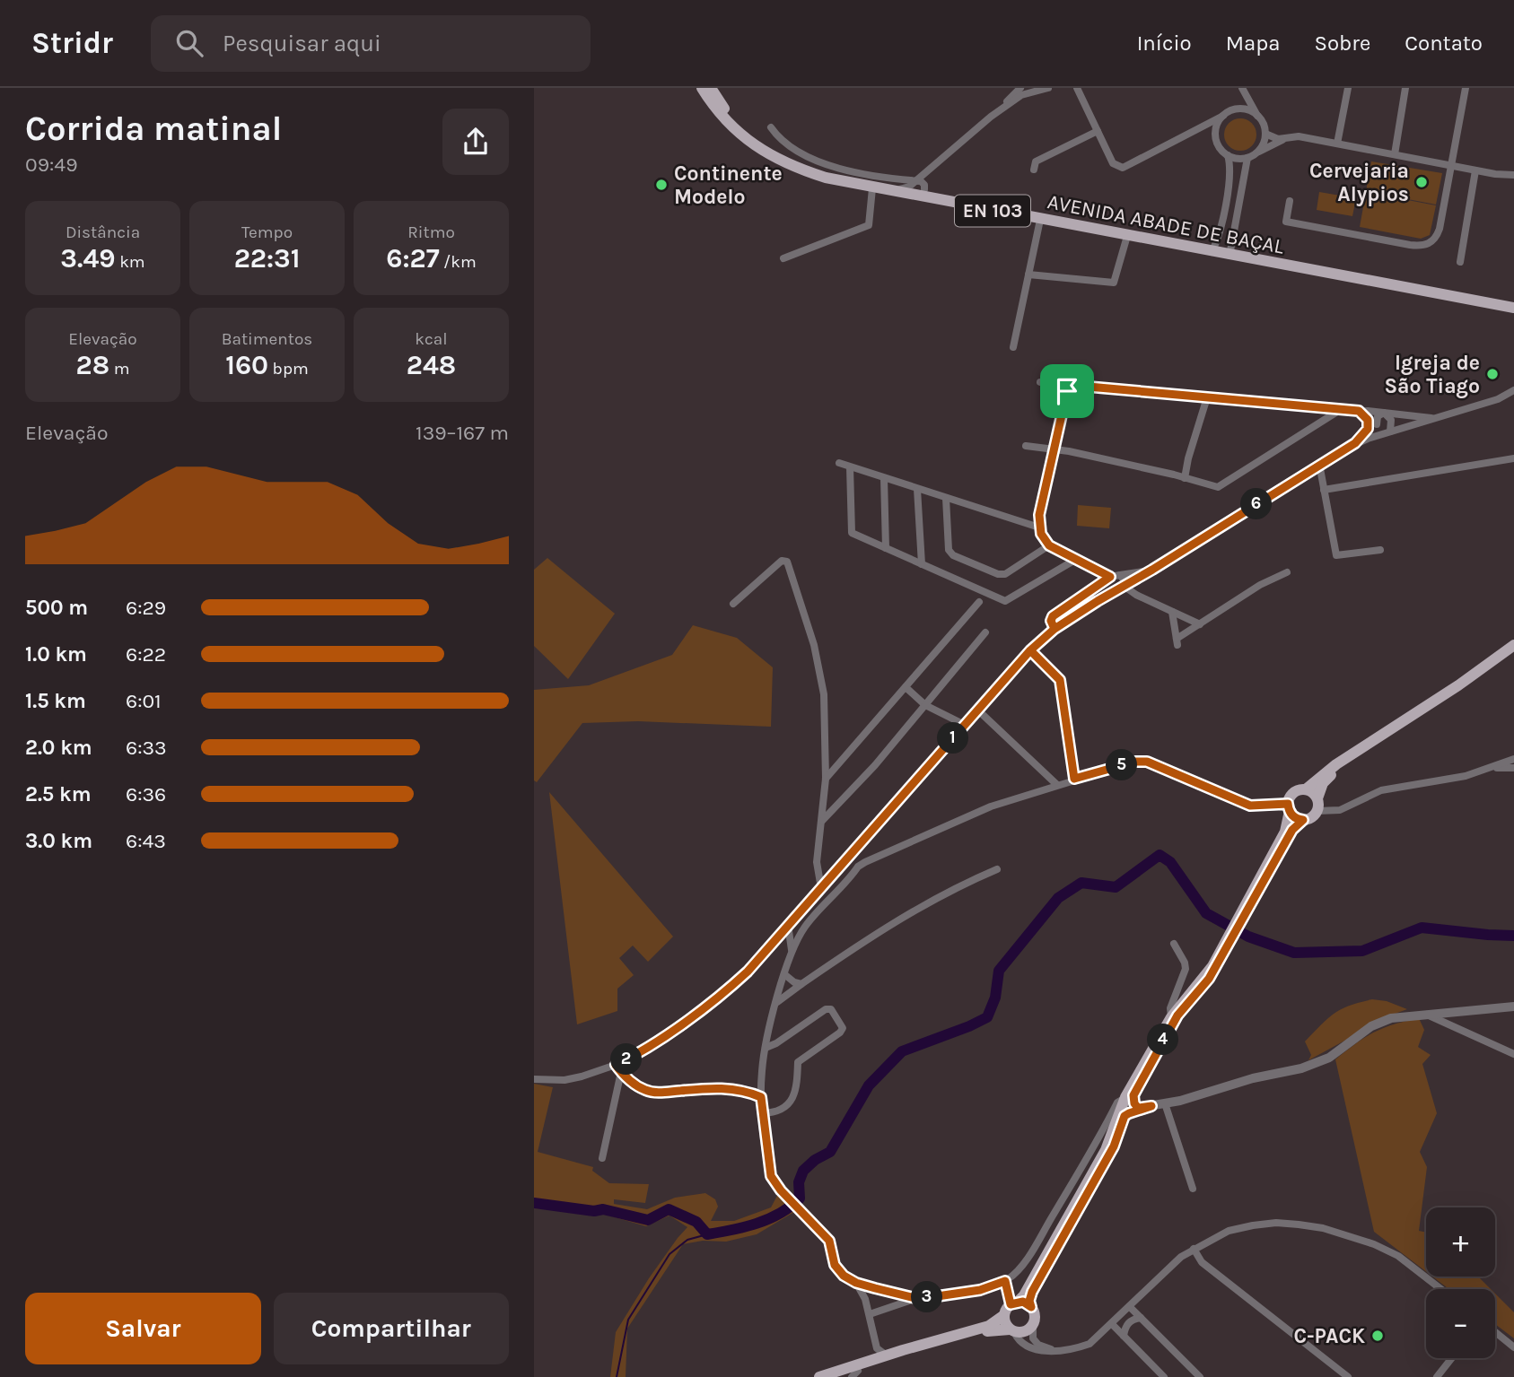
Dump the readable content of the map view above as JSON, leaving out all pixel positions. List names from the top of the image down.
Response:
{
  "streets": {
    "main road": ["EN 103", "AVENIDA ABADE DE BAÇAL"]
  },
  "places": [
    "Cervejaria Alypios",
    "Continente Modelo",
    "Igreja de São Tiago",
    "C-PACK"
  ],
  "page": {
    "header": "Stridr",
    "search": "Pesquisar aqui",
    "nav": [
      "Início",
      "Mapa",
      "Sobre",
      "Contato"
    ],
    "heading": ["Corrida matinal", "09:49"],
    "stats": [
      ["Distância", "3.49 km"],
      ["Tempo", "22:31"],
      ["Ritmo", "6:27 /km"],
      ["Elevação", "28 m"],
      ["Batimentos", "160 bpm"],
      ["kcal", "248"]
    ],
    "chart": ["Elevação", "139–167 m"],
    "pins": [
      "6",
      "1",
      "5",
      "4",
      "2",
      "3"
    ],
    "list": [
      {
        "name": "500 m",
        "note": "6:29"
      },
      {
        "name": "1.0 km",
        "note": "6:22"
      },
      {
        "name": "1.5 km",
        "note": "6:01"
      },
      {
        "name": "2.0 km",
        "note": "6:33"
      },
      {
        "name": "2.5 km",
        "note": "6:36"
      },
      {
        "name": "3.0 km",
        "note": "6:43"
      }
    ],
    "map_buttons": ["+", "−"],
    "buttons": ["Salvar", "Compartilhar"]
  }
}
